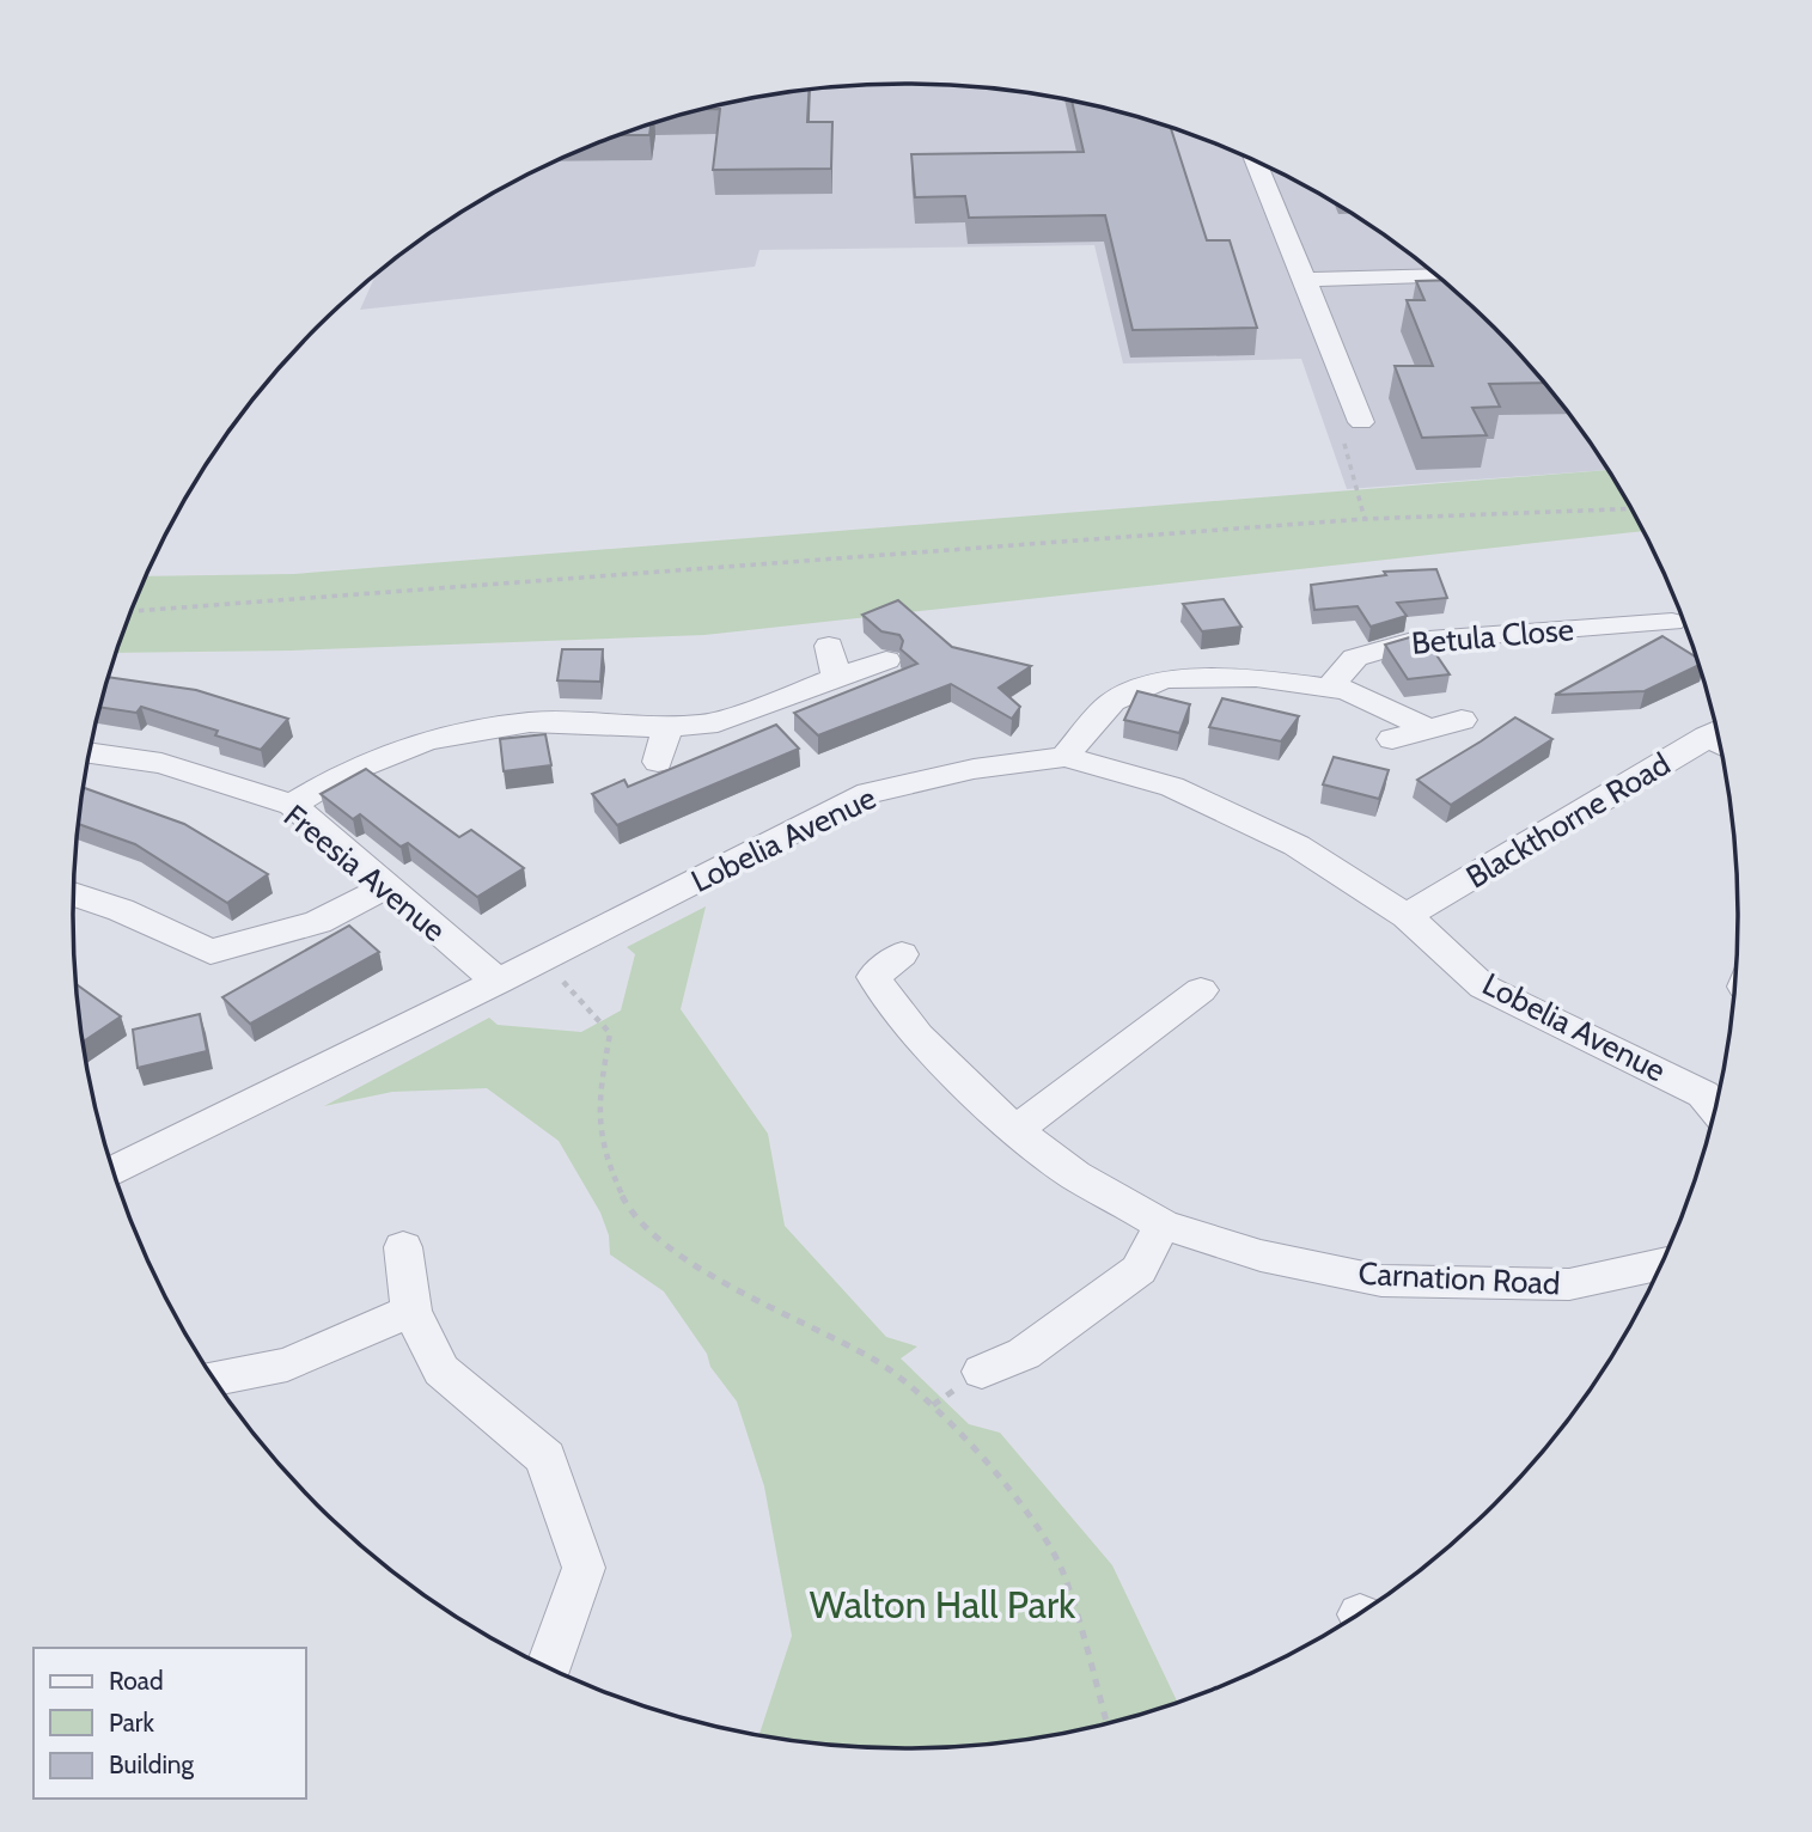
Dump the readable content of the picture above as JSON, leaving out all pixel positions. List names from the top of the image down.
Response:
{
  "streets": {
    "street": [
      "Betula Close",
      "Blackthorne Road",
      "Lobelia Avenue",
      "Freesia Avenue",
      "Carnation Road"
    ]
  },
  "crossings": [
    ["Blackthorne Road", "Lobelia Avenue"],
    ["Lobelia Avenue", "Freesia Avenue"]
  ],
  "parks": ["Walton Hall Park"],
  "legend": ["Road", "Park", "Building"]
}
